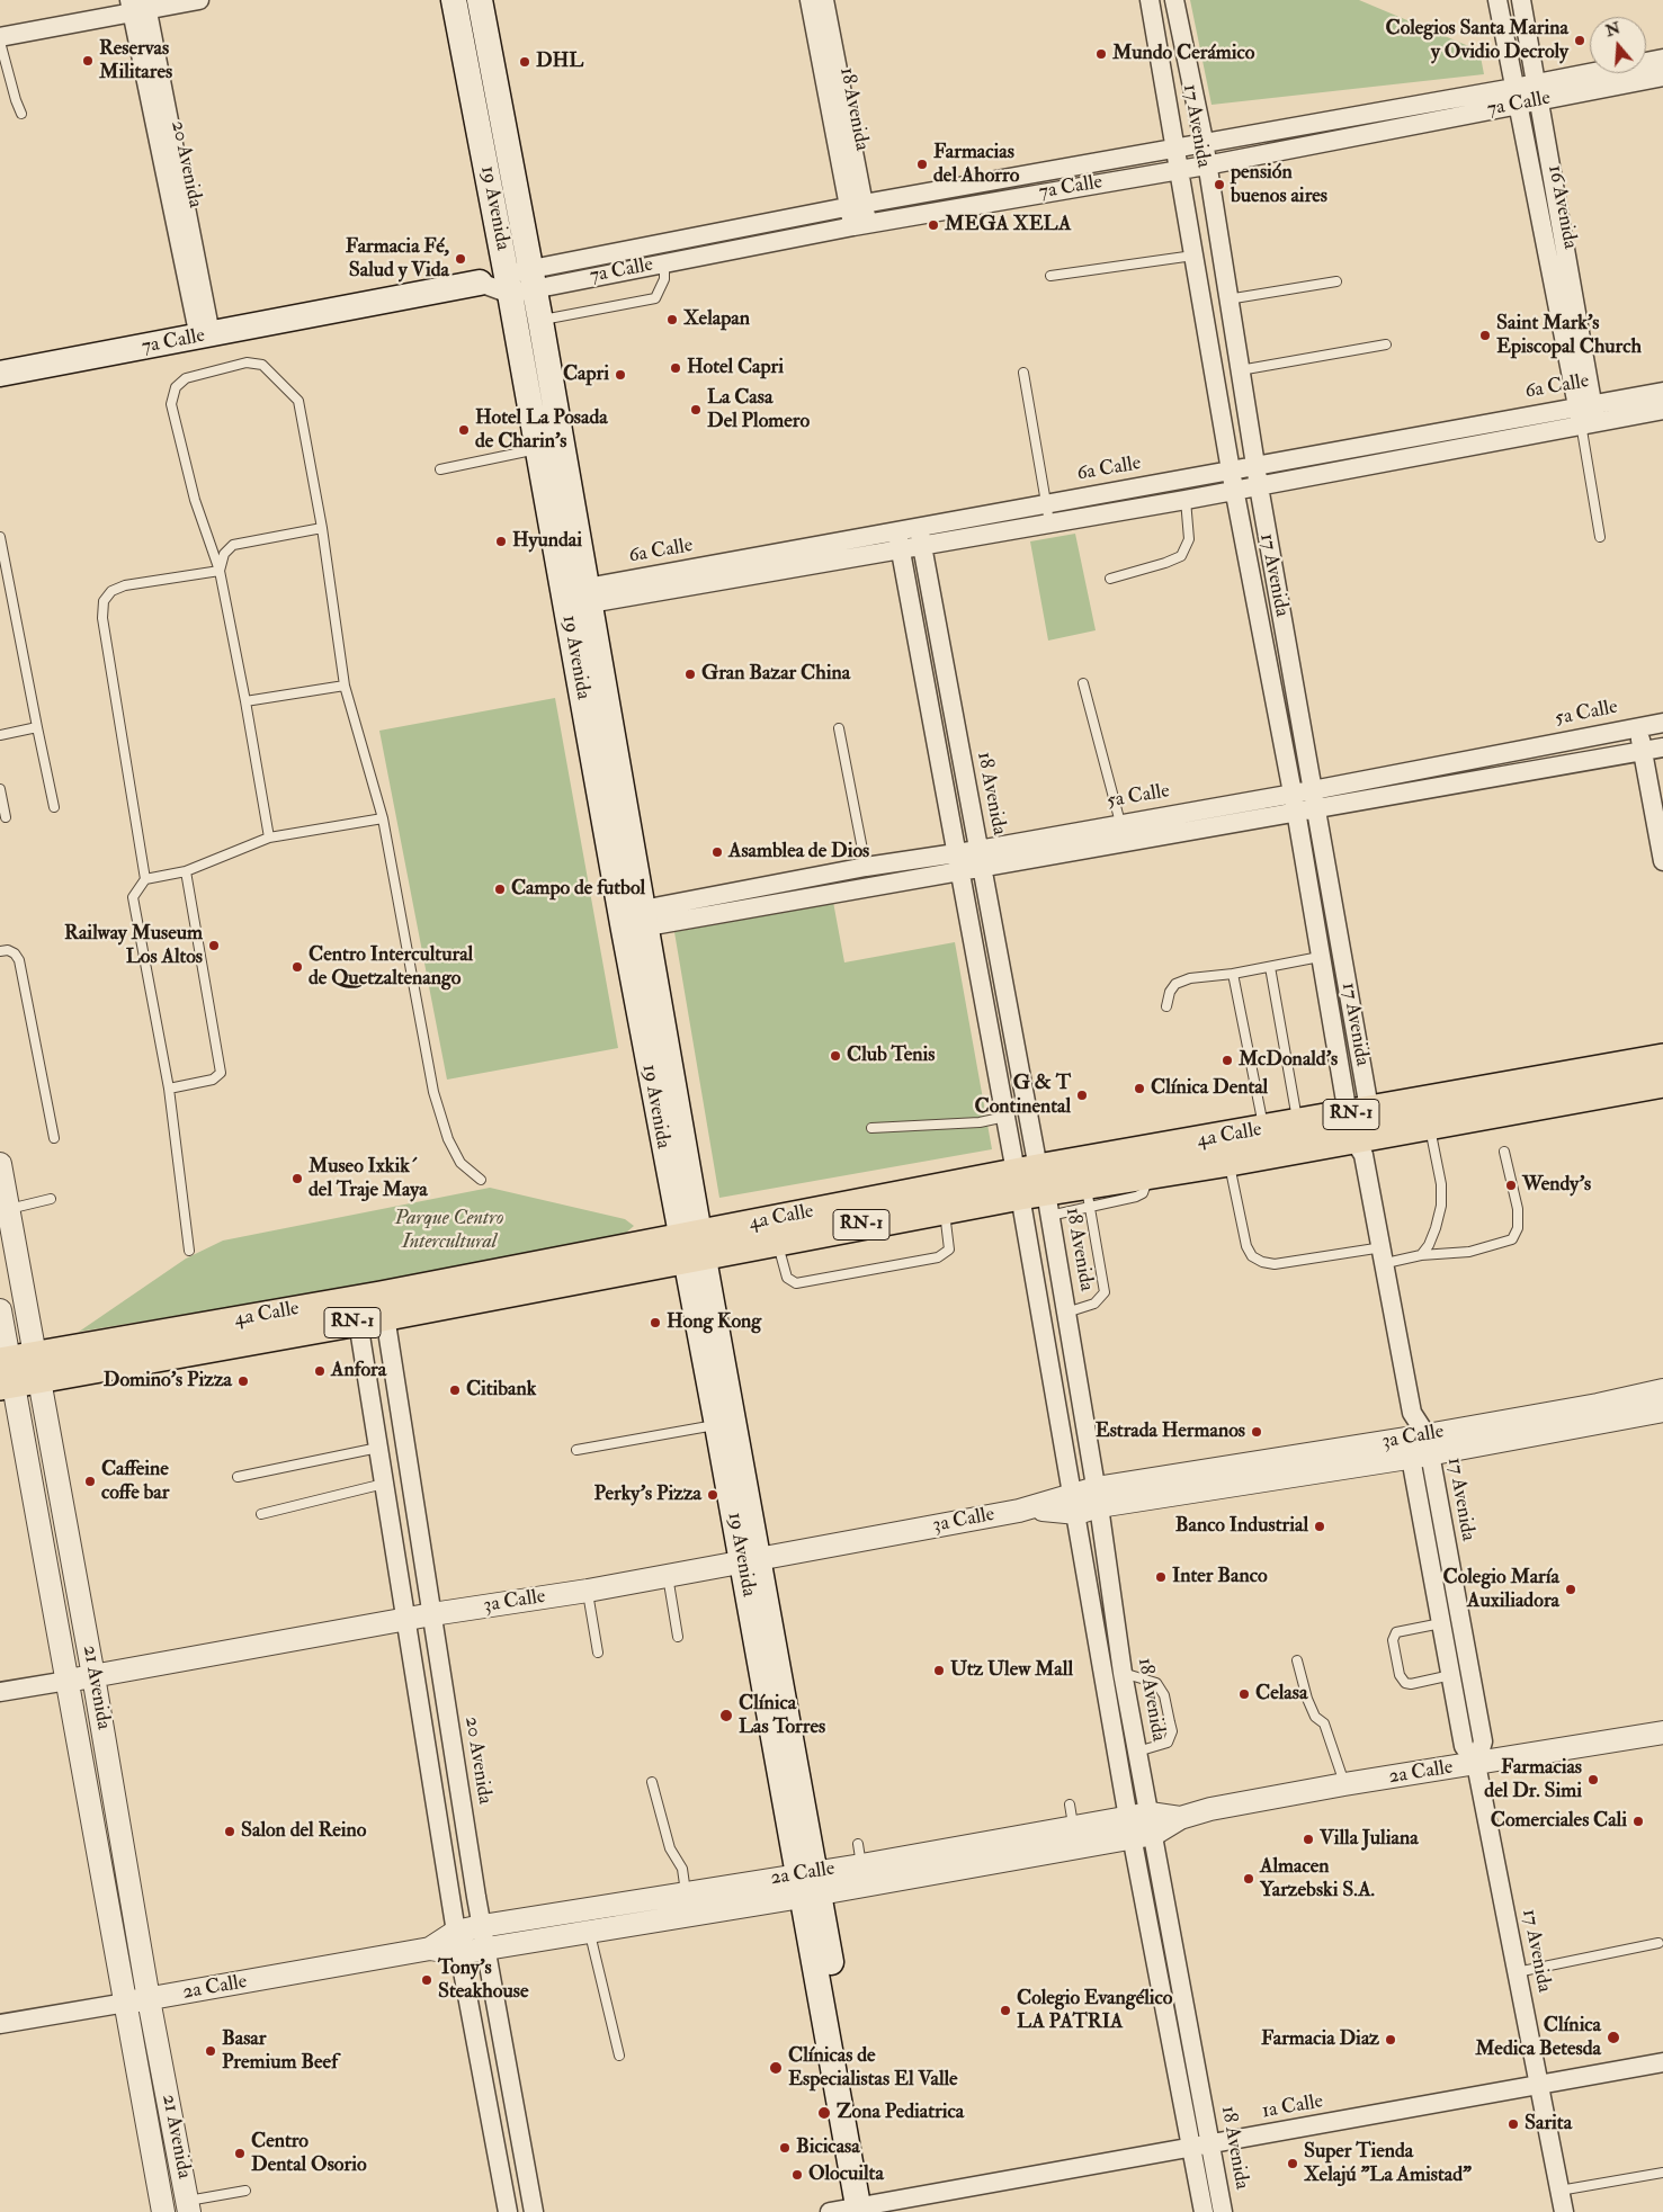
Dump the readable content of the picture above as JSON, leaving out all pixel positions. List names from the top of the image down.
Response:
{
  "streets": {
    "main road": [
      "7a Calle",
      "19 Avenida",
      "RN-1",
      "4a Calle"
    ],
    "street": [
      "18 Avenida",
      "17 Avenida",
      "20 Avenida",
      "16 Avenida",
      "6a Calle",
      "5a Calle",
      "3a Calle",
      "21 Avenida",
      "2a Calle",
      "1a Calle"
    ]
  },
  "crossings": [
    ["7a Calle", "18 Avenida"],
    ["7a Calle", "17 Avenida"],
    ["7a Calle", "20 Avenida"],
    ["7a Calle", "16 Avenida"],
    ["7a Calle", "19 Avenida"],
    ["18 Avenida", "6a Calle"],
    ["18 Avenida", "5a Calle"],
    ["18 Avenida", "4a Calle"],
    ["18 Avenida", "3a Calle"],
    ["18 Avenida", "2a Calle"],
    ["18 Avenida", "1a Calle"],
    ["17 Avenida", "6a Calle"],
    ["17 Avenida", "5a Calle"],
    ["17 Avenida", "4a Calle"],
    ["17 Avenida", "3a Calle"],
    ["17 Avenida", "2a Calle"],
    ["17 Avenida", "1a Calle"],
    ["20 Avenida", "4a Calle"],
    ["20 Avenida", "3a Calle"],
    ["20 Avenida", "2a Calle"],
    ["16 Avenida", "6a Calle"],
    ["19 Avenida", "6a Calle"],
    ["19 Avenida", "5a Calle"],
    ["19 Avenida", "4a Calle"],
    ["19 Avenida", "3a Calle"],
    ["19 Avenida", "2a Calle"],
    ["19 Avenida", "1a Calle"],
    ["4a Calle", "21 Avenida"],
    ["3a Calle", "21 Avenida"],
    ["21 Avenida", "2a Calle"]
  ],
  "parks": ["Parque Centro Intercultural"],
  "places": [
    "Colegios Santa Marina y Ovidio Decroly",
    "Mundo Cerámico",
    "Reservas Militares",
    "DHL",
    "Farmacias del Ahorro",
    "pensión buenos aires",
    "MEGA XELA",
    "Farmacia Fé, Salud y Vida",
    "Xelapan",
    "Saint Mark's Episcopal Church",
    "Hotel Capri",
    "Capri",
    "La Casa Del Plomero",
    "Hotel La Posada de Charin's",
    "Hyundai",
    "Gran Bazar China",
    "Asamblea de Dios",
    "Campo de futbol",
    "Railway Museum Los Altos",
    "Centro Intercultural de Quetzaltenango",
    "Club Tenis",
    "McDonald's",
    "Clínica Dental",
    "G & T Continental",
    "Museo Ixkik´ del Traje Maya",
    "Wendy's",
    "Hong Kong",
    "Anfora",
    "Domino's Pizza",
    "Citibank",
    "Estrada Hermanos",
    "Caffeine coffe bar",
    "Perky's Pizza",
    "Banco Industrial",
    "Inter Banco",
    "Colegio María Auxiliadora",
    "Utz Ulew Mall",
    "Celasa",
    "Clínica Las Torres",
    "Farmacias del Dr. Simi",
    "Comerciales Cali",
    "Salon del Reino",
    "Villa Juliana",
    "Almacen Yarzebski S.A.",
    "Tony's Steakhouse",
    "Colegio Evangélico LA PATRIA",
    "Clínica Medica Betesda",
    "Farmacia Diaz",
    "Basar Premium Beef",
    "Clínicas de Especialistas El Valle",
    "Zona Pediatrica",
    "Sarita",
    "Bicicasa",
    "Centro Dental Osorio",
    "Super Tienda Xelajú \"La Amistad\"",
    "Olocuilta"
  ],
  "north": "top"
}
